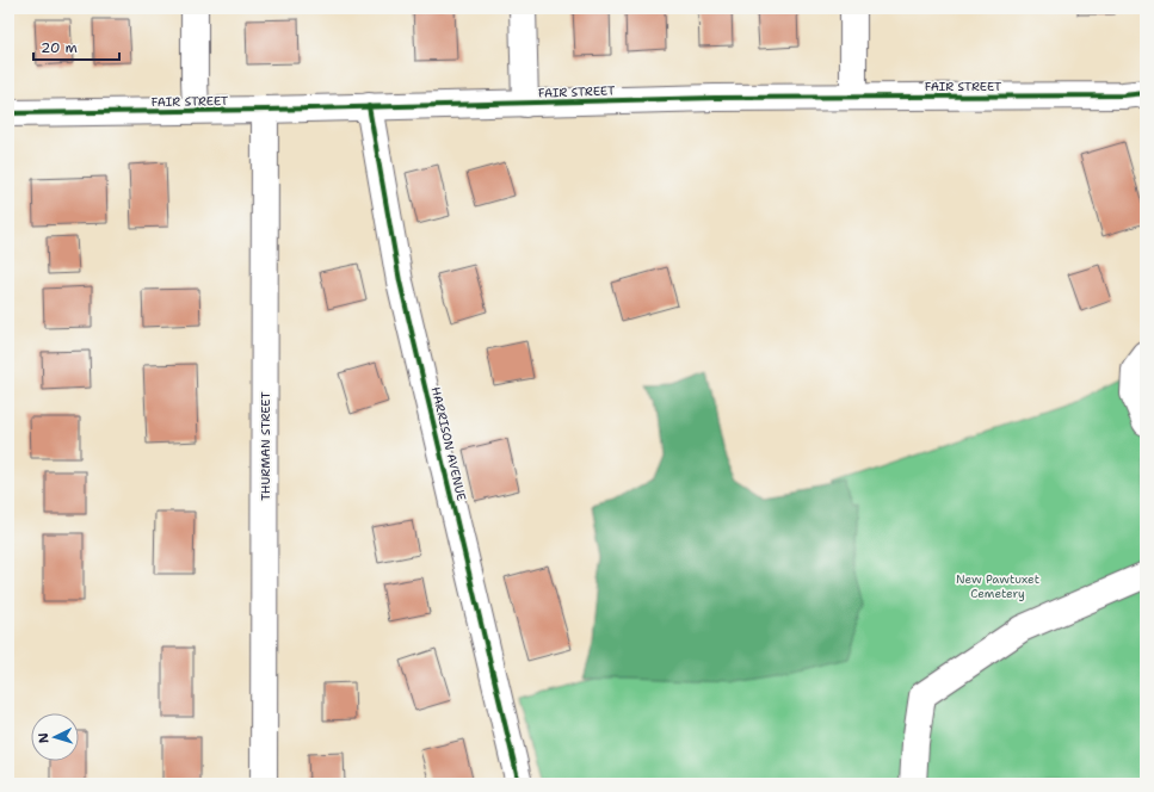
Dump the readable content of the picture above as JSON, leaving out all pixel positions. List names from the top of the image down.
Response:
{
  "streets": {
    "street": ["FAIR STREET", "HARRISON AVENUE", "THURMAN STREET"]
  },
  "crossings": [
    ["FAIR STREET", "HARRISON AVENUE"],
    ["FAIR STREET", "THURMAN STREET"]
  ],
  "parks": ["New Pawtuxet Cemetery"],
  "scale_bar": "20 m",
  "north": "left"
}
